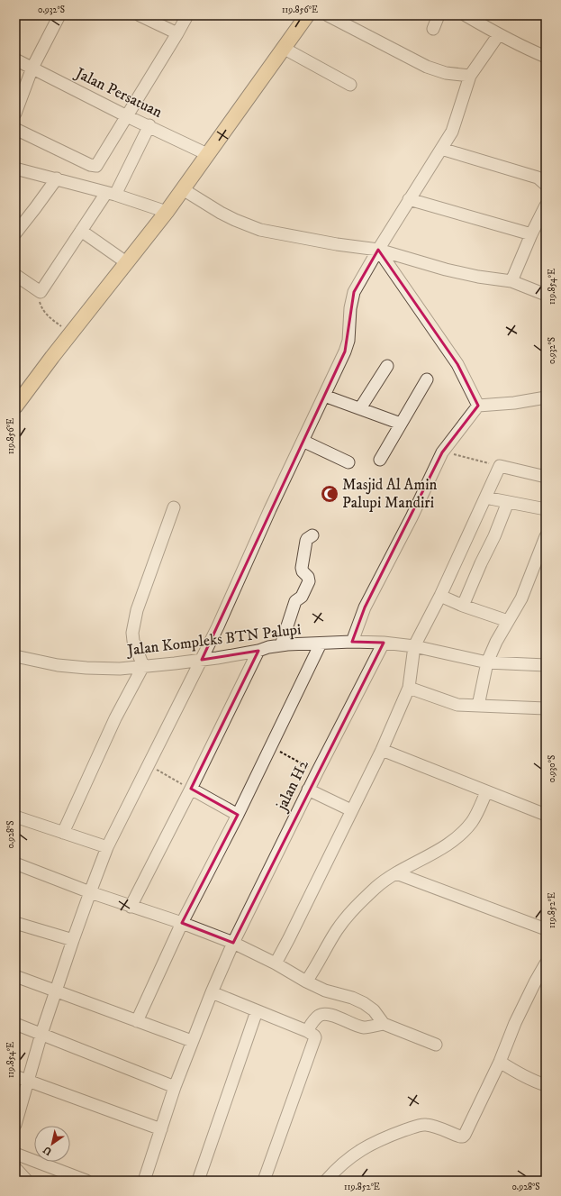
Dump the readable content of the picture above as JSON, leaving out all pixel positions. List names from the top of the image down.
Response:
{
  "streets": {
    "street": ["Jalan Persatuan", "Jalan Kompleks BTN Palupi", "jalan H2"]
  },
  "crossings": [
    ["Jalan Kompleks BTN Palupi", "jalan H2"]
  ],
  "places": {
    "mosque": ["Masjid Al Amin Palupi Mandiri"]
  },
  "north": "bottom left",
  "coordinates": [
    "0.932°S",
    "119.856°E",
    "119.854°E",
    "0.930°S",
    "0.928°S",
    "119.852°E"
  ]
}
